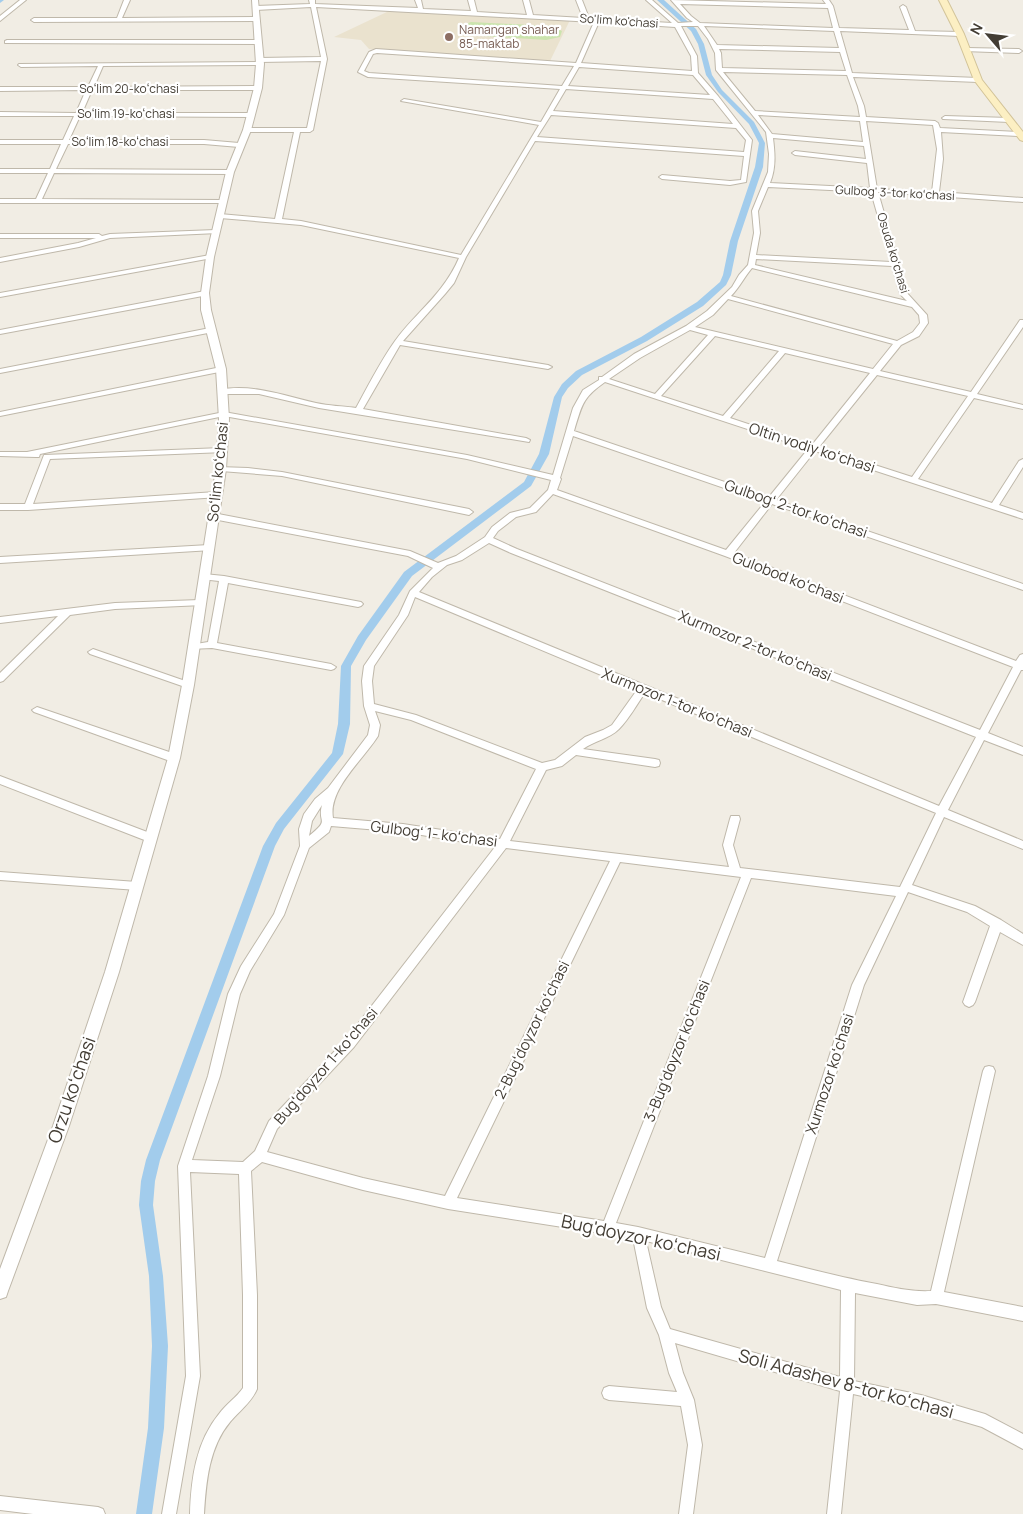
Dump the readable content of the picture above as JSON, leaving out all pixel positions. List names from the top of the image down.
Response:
{
  "streets": {
    "street": [
      "So'lim ko'chasi",
      "Soʻlim 20-koʻchasi",
      "Soʻlim 19-koʻchasi",
      "Soʻlim 18-koʻchasi",
      "Gulbog' 3-tor koʻchasi",
      "Osuda koʻchasi",
      "Oltin vodiy koʻchasi",
      "Soʻlim koʻchasi",
      "Gulbogʻ 2-tor koʻchasi",
      "Gulobod koʻchasi",
      "Xurmozor 2-tor koʻchasi",
      "Xurmozor 1-tor koʻchasi",
      "Gulbogʻ 1- koʻchasi",
      "2-Bugʻdoyzor koʻchasi",
      "3-Bugʻdoyzor koʻchasi",
      "Bugʻdoyzor 1-koʻchasi",
      "Xurmozor koʻchasi",
      "Orzu koʻchasi",
      "Bug'doyzor koʻchasi",
      "Soli Adashev 8-tor koʻchasi"
    ]
  },
  "crossings": [
    ["So'lim ko'chasi", "Osuda koʻchasi"],
    ["So'lim ko'chasi", "Soʻlim koʻchasi"],
    ["Soʻlim 20-koʻchasi", "Soʻlim koʻchasi"],
    ["Soʻlim 19-koʻchasi", "Soʻlim koʻchasi"],
    ["Soʻlim 18-koʻchasi", "Soʻlim koʻchasi"],
    ["Gulbog' 3-tor koʻchasi", "Osuda koʻchasi"],
    ["Osuda koʻchasi", "Oltin vodiy koʻchasi"],
    ["Osuda koʻchasi", "Gulbogʻ 2-tor koʻchasi"],
    ["Osuda koʻchasi", "Gulobod koʻchasi"],
    ["Soʻlim koʻchasi", "Orzu koʻchasi"],
    ["Gulobod koʻchasi", "Xurmozor koʻchasi"],
    ["Xurmozor 2-tor koʻchasi", "Xurmozor koʻchasi"],
    ["Xurmozor 1-tor koʻchasi", "Xurmozor koʻchasi"],
    ["Gulbogʻ 1- koʻchasi", "Bugʻdoyzor 1-koʻchasi"],
    ["2-Bugʻdoyzor koʻchasi", "Bug'doyzor koʻchasi"],
    ["3-Bugʻdoyzor koʻchasi", "Bug'doyzor koʻchasi"],
    ["Bugʻdoyzor 1-koʻchasi", "Bug'doyzor koʻchasi"],
    ["Xurmozor koʻchasi", "Bug'doyzor koʻchasi"]
  ],
  "places": ["Namangan shahar 85-maktab"],
  "north": "top left"
}
